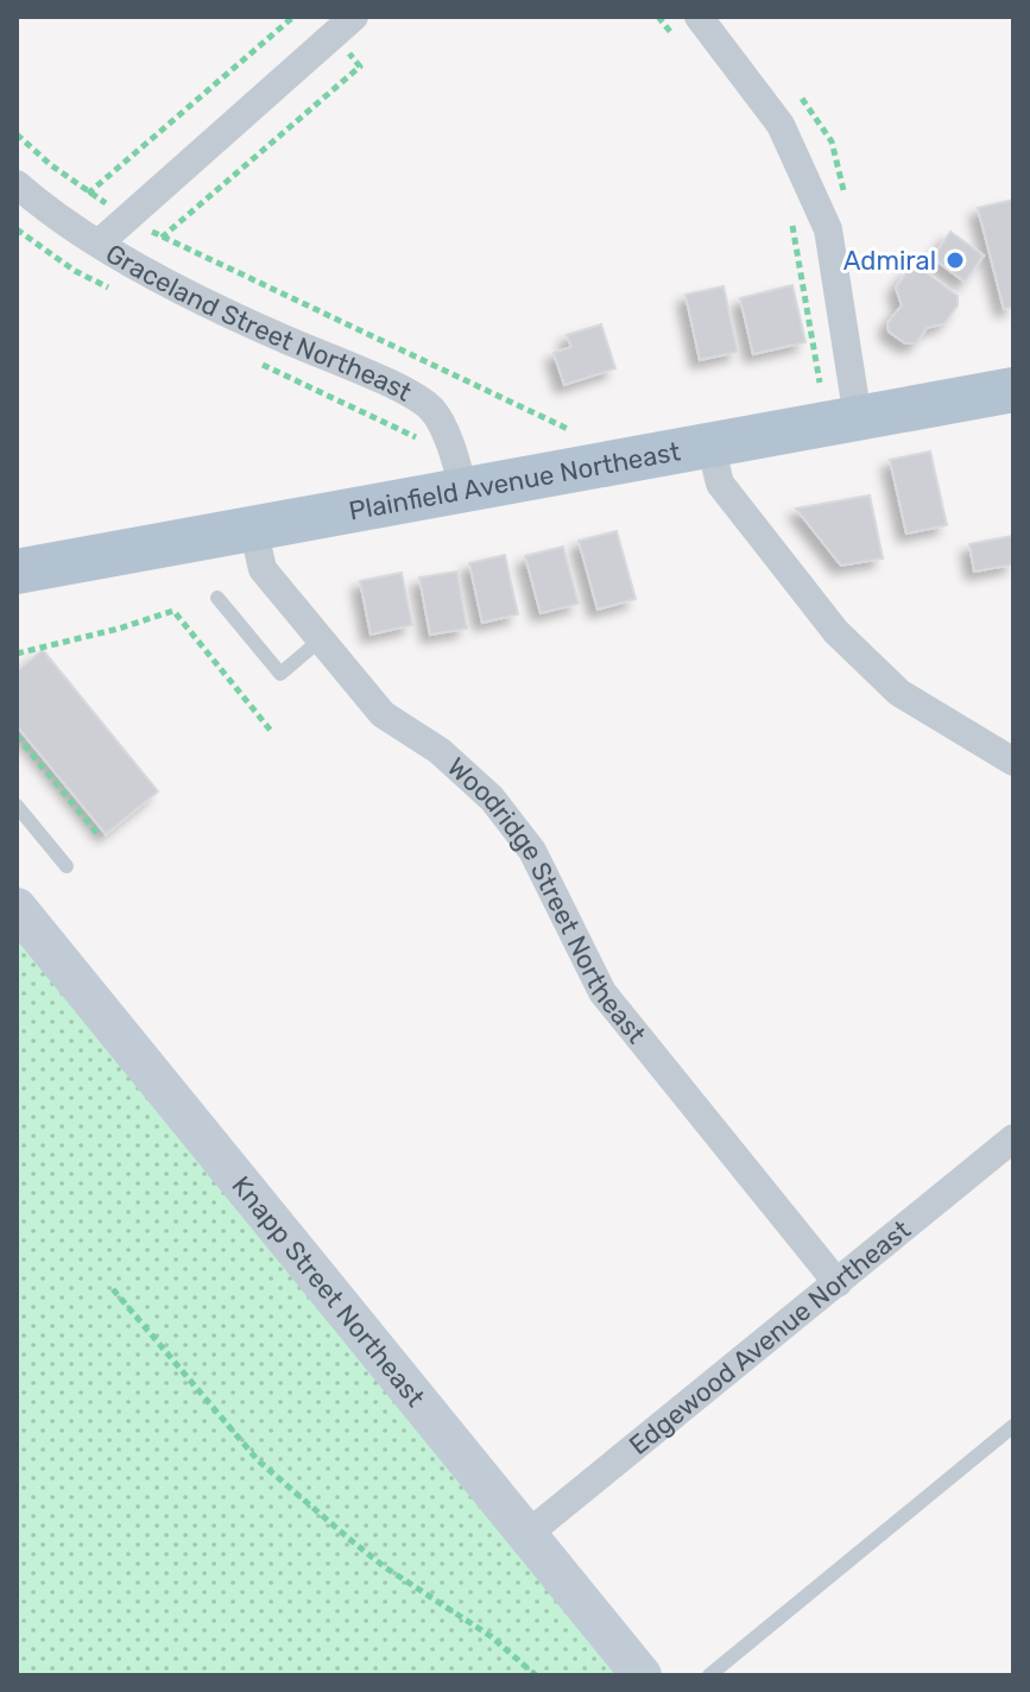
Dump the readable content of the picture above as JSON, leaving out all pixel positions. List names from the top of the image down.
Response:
{
  "streets": {
    "main road": ["Plainfield Avenue Northeast", "Knapp Street Northeast"],
    "street": ["Graceland Street Northeast", "Woodridge Street Northeast", "Edgewood Avenue Northeast"]
  },
  "crossings": [
    ["Graceland Street Northeast", "Plainfield Avenue Northeast"],
    ["Plainfield Avenue Northeast", "Woodridge Street Northeast"],
    ["Woodridge Street Northeast", "Edgewood Avenue Northeast"],
    ["Knapp Street Northeast", "Edgewood Avenue Northeast"]
  ],
  "places": ["Admiral"]
}
